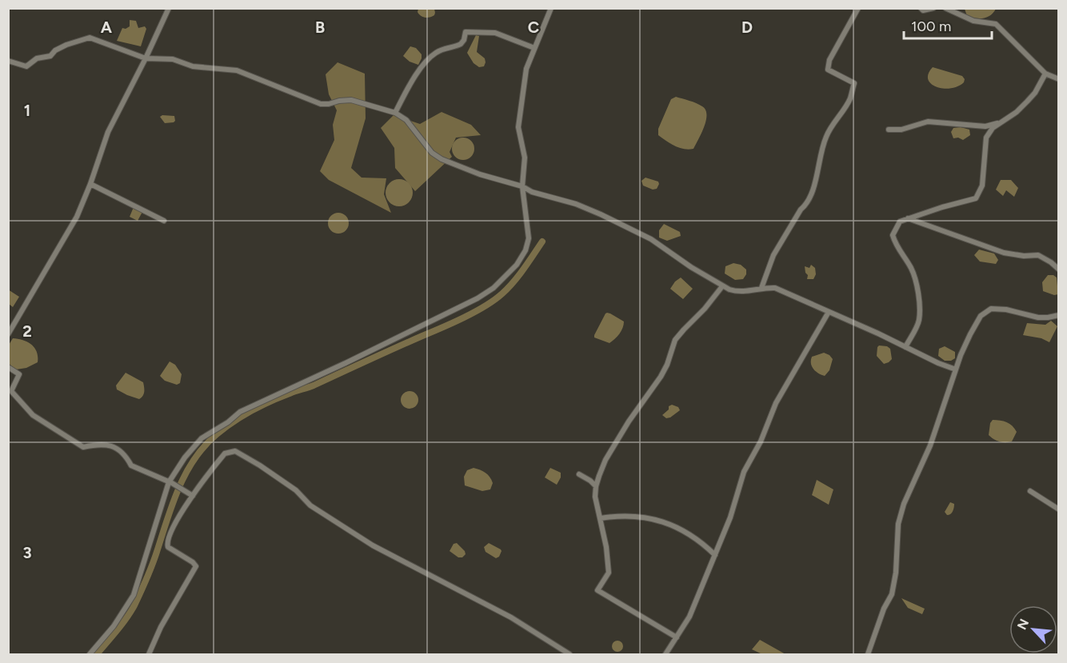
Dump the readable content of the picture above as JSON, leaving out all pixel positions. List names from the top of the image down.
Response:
{
  "scale_bar": "100 m",
  "north": "top left",
  "grid": {
    "columns": [
      "A",
      "B",
      "C",
      "D"
    ],
    "rows": ["1", "2", "3"]
  }
}
